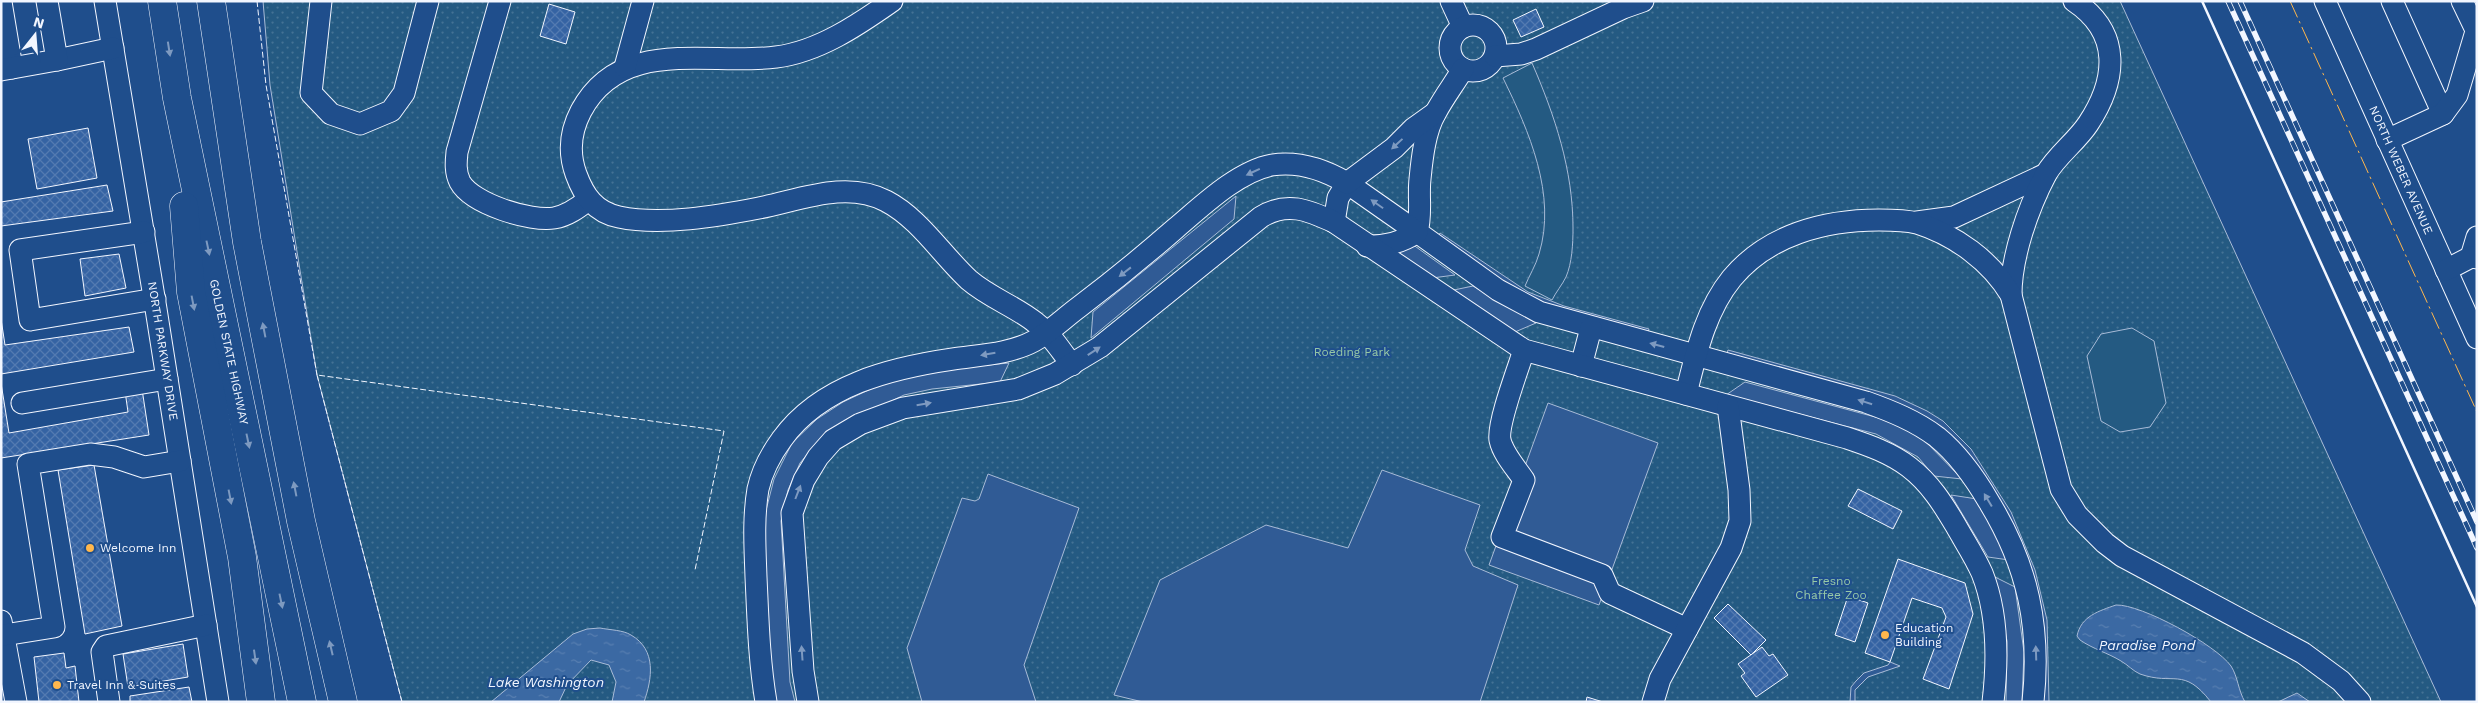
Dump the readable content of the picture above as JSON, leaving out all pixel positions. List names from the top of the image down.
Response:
{
  "streets": {
    "highway": ["GOLDEN STATE HIGHWAY"],
    "street": ["NORTH WEBER AVENUE", "NORTH PARKWAY DRIVE"]
  },
  "water": ["Paradise Pond", "Lake Washington"],
  "parks": ["Roeding Park", "Fresno Chaffee Zoo"],
  "places": ["Welcome Inn", "Education Building", "Travel Inn & Suites"],
  "north": "top"
}
